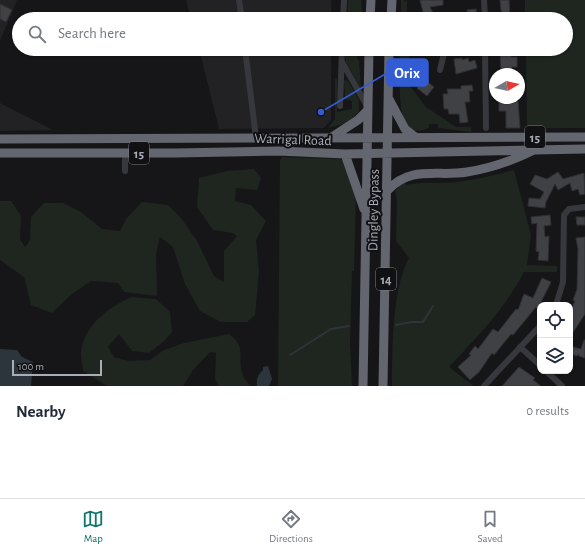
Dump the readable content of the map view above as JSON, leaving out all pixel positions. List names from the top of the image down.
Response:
{
  "streets": {
    "highway": [
      "15",
      "Warrigal Road",
      "Dingley Bypass",
      "14"
    ]
  },
  "crossings": [
    ["Warrigal Road", "Dingley Bypass"],
    ["Warrigal Road", "14"],
    ["Dingley Bypass", "14"]
  ],
  "places": ["Orix"],
  "scale_bar": "100 m",
  "north": "right",
  "page": {
    "search": "Search here",
    "scale": "100 m",
    "heading": ["Nearby", "0 results"],
    "nav": ["Map", "Directions", "Saved"]
  }
}
